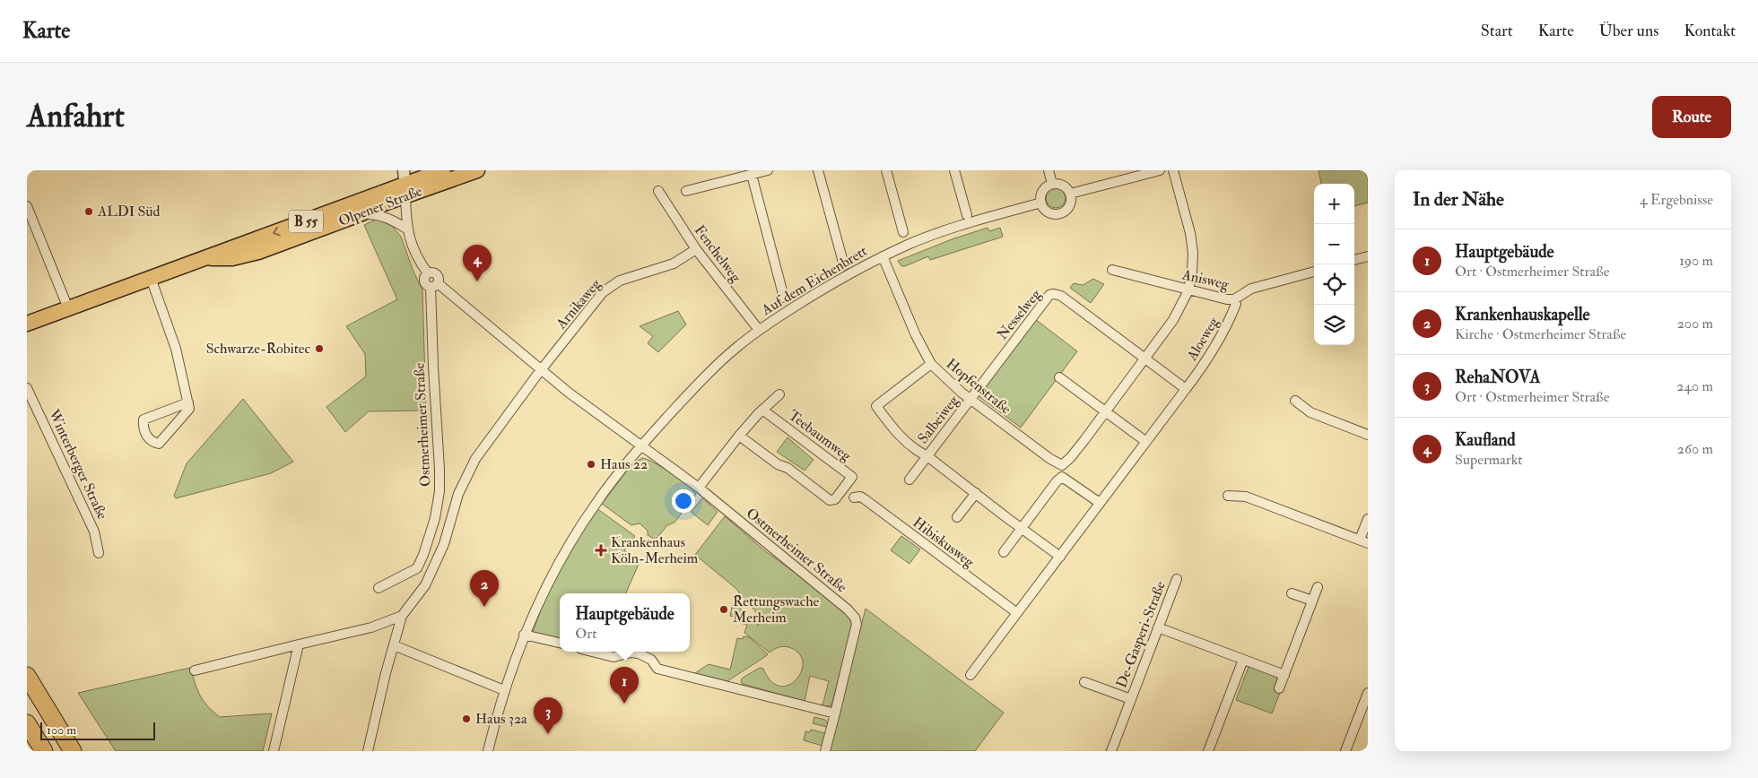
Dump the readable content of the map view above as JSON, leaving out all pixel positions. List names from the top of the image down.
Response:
{
  "streets": {
    "main road": ["Olpener Straße", "B 55"],
    "street": [
      "Fenchelweg",
      "Anisweg",
      "Auf dem Eichenbrett",
      "Arnikaweg",
      "Nesselweg",
      "Aloeweg",
      "Hopfenstraße",
      "Salbeiweg",
      "Ostmerheimer Straße",
      "Teebaumweg",
      "Winterberger Straße",
      "Hibiskusweg",
      "De-Gasperi-Straße"
    ]
  },
  "crossings": [
    ["Fenchelweg", "Auf dem Eichenbrett"],
    ["Fenchelweg", "Arnikaweg"],
    ["Anisweg", "Aloeweg"],
    ["Auf dem Eichenbrett", "Hopfenstraße"],
    ["Auf dem Eichenbrett", "Ostmerheimer Straße"],
    ["Arnikaweg", "Ostmerheimer Straße"],
    ["Nesselweg", "Hopfenstraße"],
    ["Nesselweg", "Salbeiweg"],
    ["Aloeweg", "Hibiskusweg"],
    ["Hopfenstraße", "Salbeiweg"],
    ["Ostmerheimer Straße", "Teebaumweg"]
  ],
  "places": {
    "other": [
      "ALDI Süd",
      "Schwarze-Robitec",
      "Haus 22",
      "Rettungswache Merheim",
      "Haus 32a"
    ],
    "health": ["Krankenhaus Köln-Merheim"]
  },
  "scale_bar": "100 m",
  "page": {
    "header": "Karte",
    "nav": [
      "Start",
      "Karte",
      "Über uns",
      "Kontakt"
    ],
    "buttons": "Route",
    "title": "Anfahrt",
    "heading": ["In der Nähe", "4 Ergebnisse"],
    "map_buttons": ["+", "−"],
    "list": [
      {
        "mark": "1",
        "name": "Hauptgebäude",
        "note": "Ort · Ostmerheimer Straße",
        "value": "190 m"
      },
      {
        "mark": "2",
        "name": "Krankenhauskapelle",
        "note": "Kirche · Ostmerheimer Straße",
        "value": "200 m"
      },
      {
        "mark": "3",
        "name": "RehaNOVA",
        "note": "Ort · Ostmerheimer Straße",
        "value": "240 m"
      },
      {
        "mark": "4",
        "name": "Kaufland",
        "note": "Supermarkt",
        "value": "260 m"
      }
    ],
    "pins": [
      "4",
      "2",
      "1",
      "3"
    ],
    "popup": ["Hauptgebäude", "Ort"],
    "scale": "100 m"
  }
}
